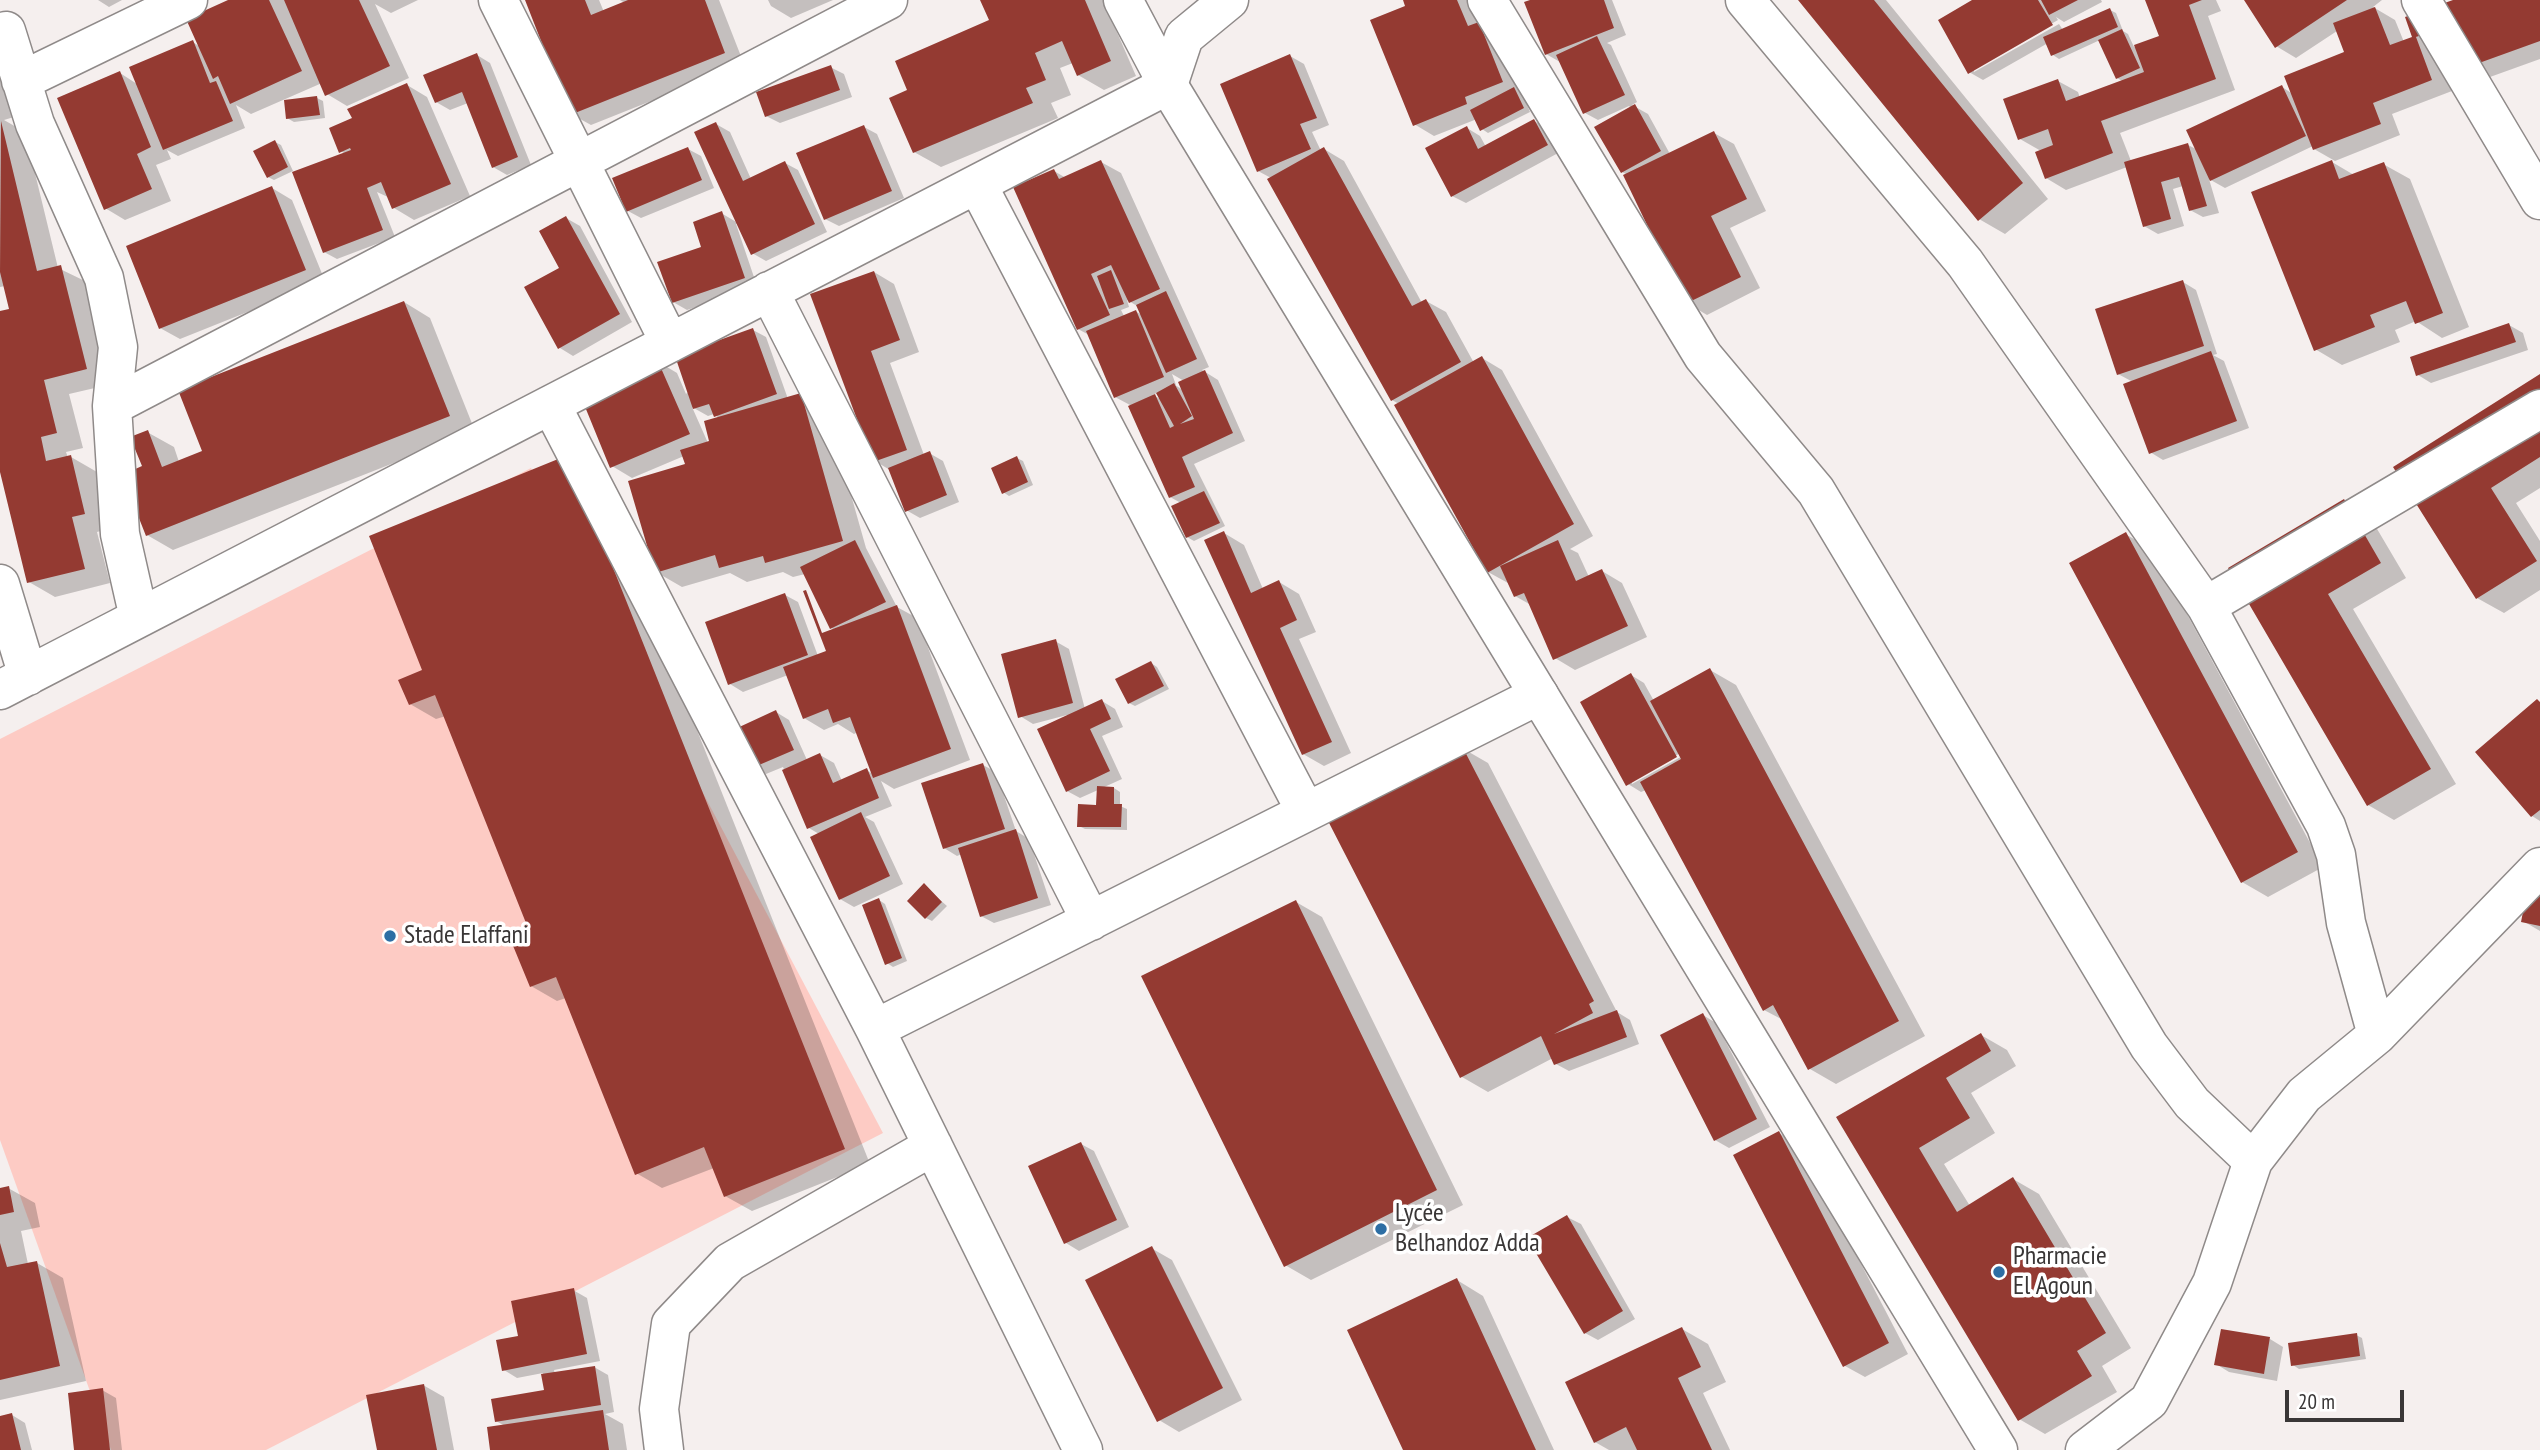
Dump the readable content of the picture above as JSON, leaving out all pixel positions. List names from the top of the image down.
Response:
{
  "places": ["Stade Elaffani", "Lycée Belhandoz Adda", "Pharmacie El Agoun"],
  "scale_bar": "20 m"
}
